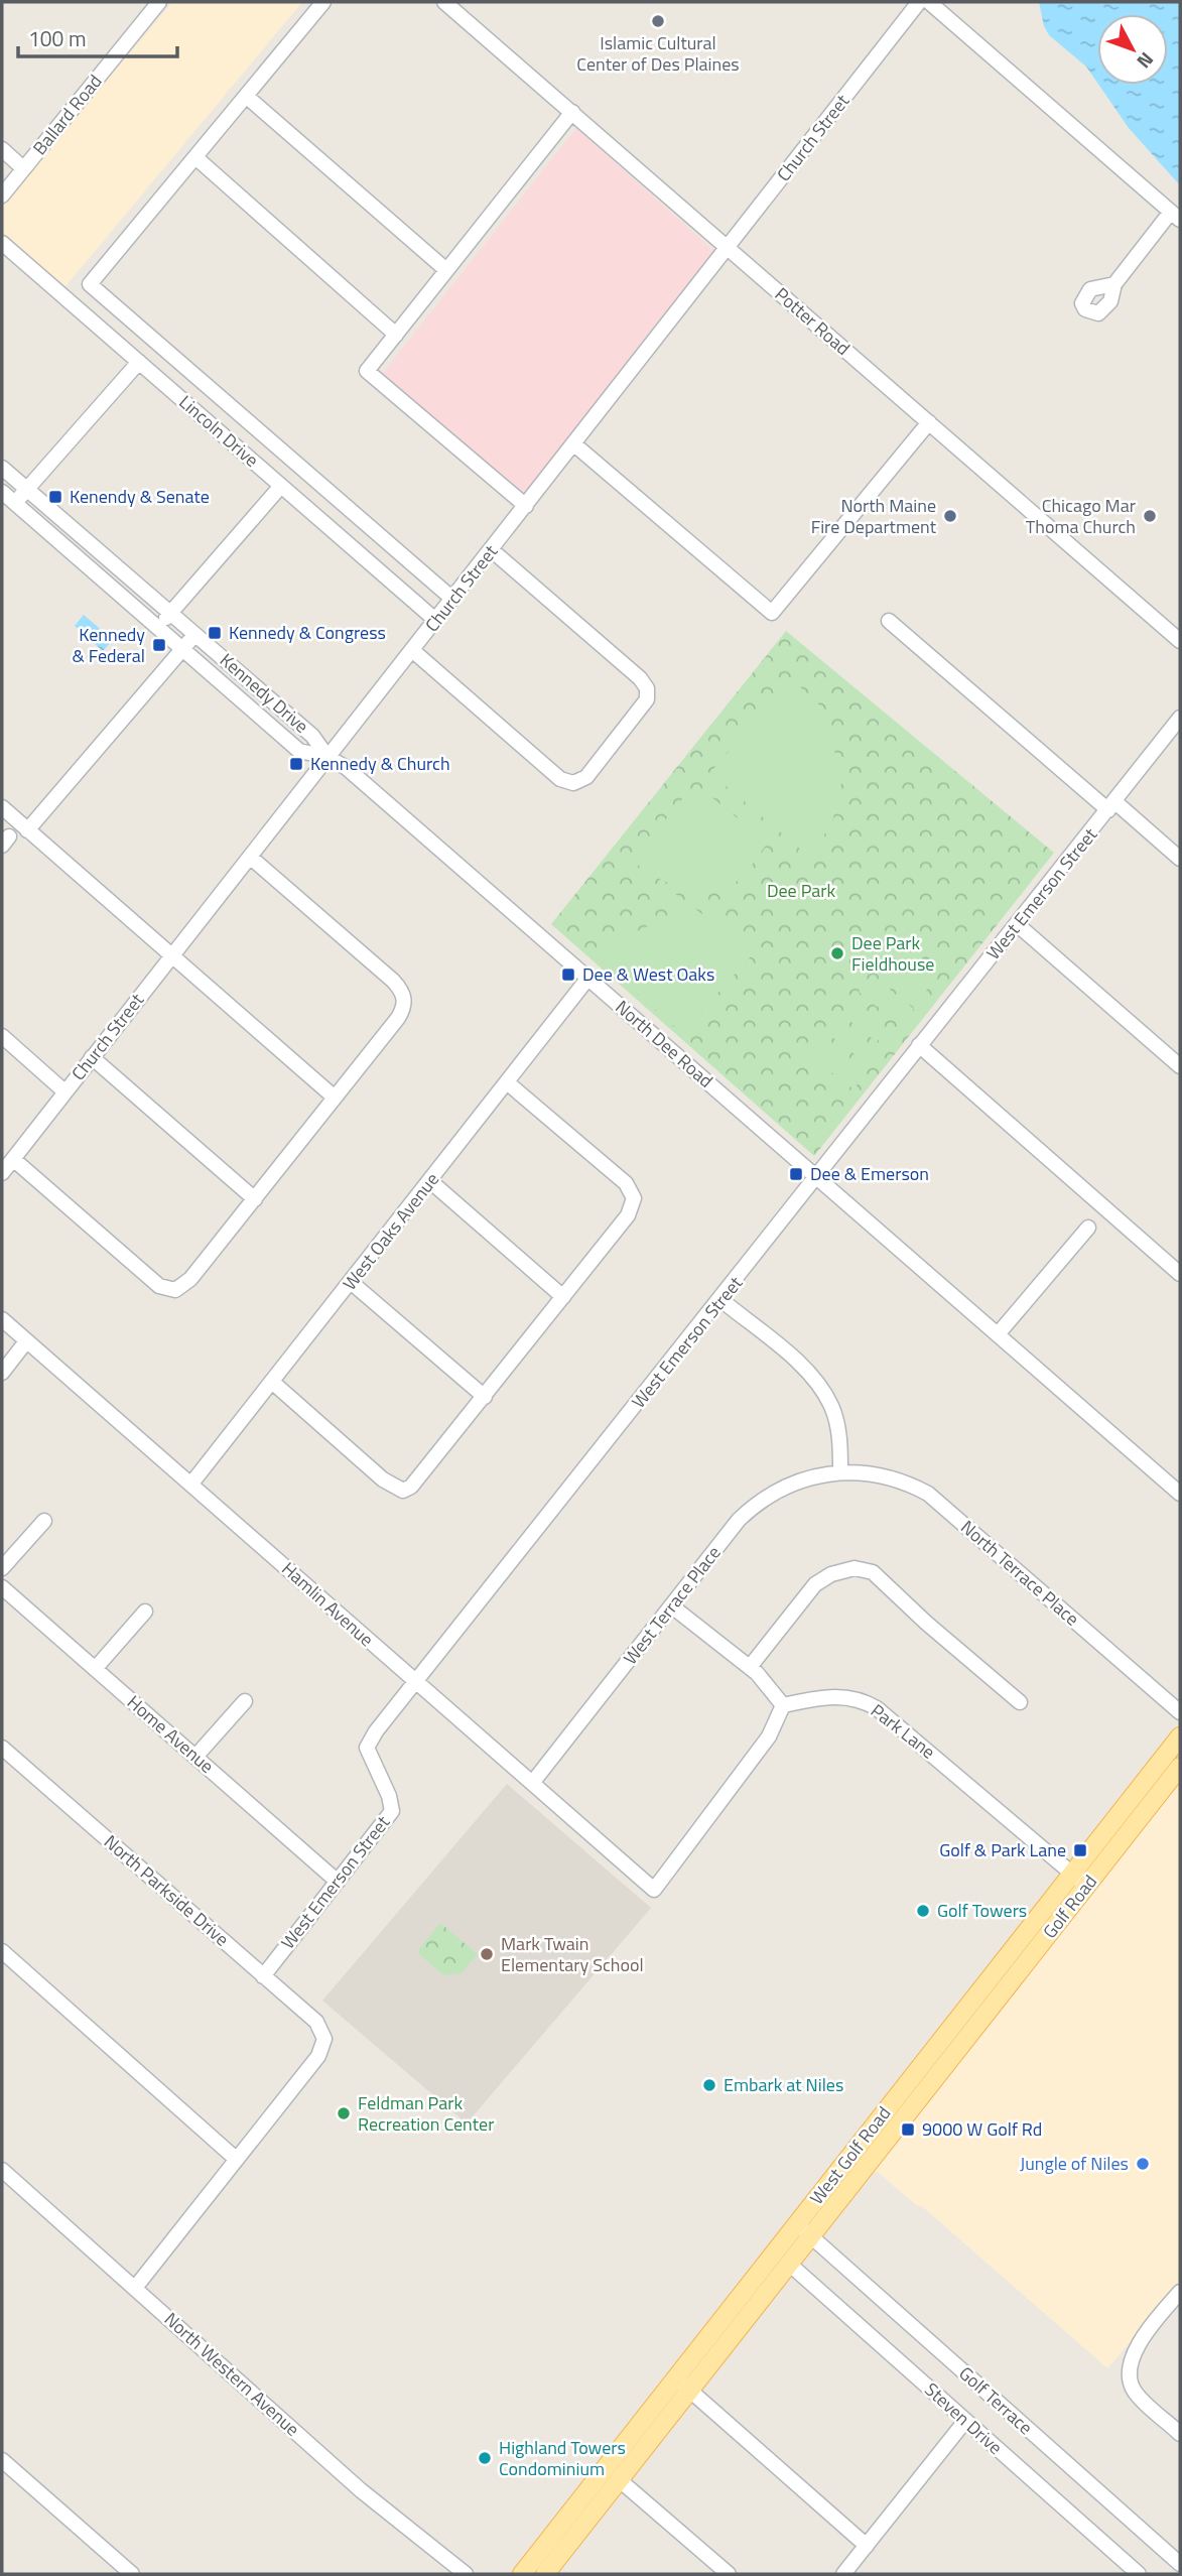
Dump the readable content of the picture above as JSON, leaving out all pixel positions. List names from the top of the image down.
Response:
{
  "streets": {
    "main road": ["Golf Road", "West Golf Road"],
    "street": [
      "Ballard Road",
      "Church Street",
      "Potter Road",
      "Lincoln Drive",
      "Kennedy Drive",
      "West Emerson Street",
      "North Dee Road",
      "West Oaks Avenue",
      "North Terrace Place",
      "Hamlin Avenue",
      "West Terrace Place",
      "Park Lane",
      "Home Avenue",
      "North Parkside Drive",
      "North Western Avenue",
      "Golf Terrace",
      "Steven Drive"
    ]
  },
  "crossings": [
    ["Church Street", "Potter Road"],
    ["Church Street", "Lincoln Drive"],
    ["Church Street", "Kennedy Drive"],
    ["Church Street", "North Dee Road"],
    ["Kennedy Drive", "North Dee Road"],
    ["West Emerson Street", "North Dee Road"],
    ["West Emerson Street", "Hamlin Avenue"],
    ["West Emerson Street", "Home Avenue"],
    ["West Emerson Street", "North Parkside Drive"],
    ["North Dee Road", "West Oaks Avenue"],
    ["West Oaks Avenue", "Hamlin Avenue"],
    ["North Terrace Place", "West Terrace Place"],
    ["Hamlin Avenue", "West Terrace Place"],
    ["Hamlin Avenue", "Park Lane"],
    ["Park Lane", "Golf Road"],
    ["Park Lane", "West Golf Road"],
    ["Golf Road", "West Golf Road"],
    ["West Golf Road", "Golf Terrace"],
    ["West Golf Road", "Steven Drive"]
  ],
  "parks": ["Dee Park"],
  "places": {
    "other": [
      "Islamic Cultural Center of Des Plaines",
      "North Maine Fire Department",
      "Chicago Mar Thoma Church",
      "Dee Park Fieldhouse",
      "Golf Towers",
      "Mark Twain Elementary School",
      "Embark at Niles",
      "Feldman Park Recreation Center",
      "Jungle of Niles",
      "Highland Towers Condominium"
    ],
    "transit": [
      "Kenendy & Senate",
      "Kennedy & Congress",
      "Kennedy & Federal",
      "Kennedy & Church",
      "Dee & West Oaks",
      "Dee & Emerson",
      "Golf & Park Lane",
      "9000 W Golf Rd"
    ]
  },
  "scale_bar": "100 m",
  "north": "bottom right"
}
